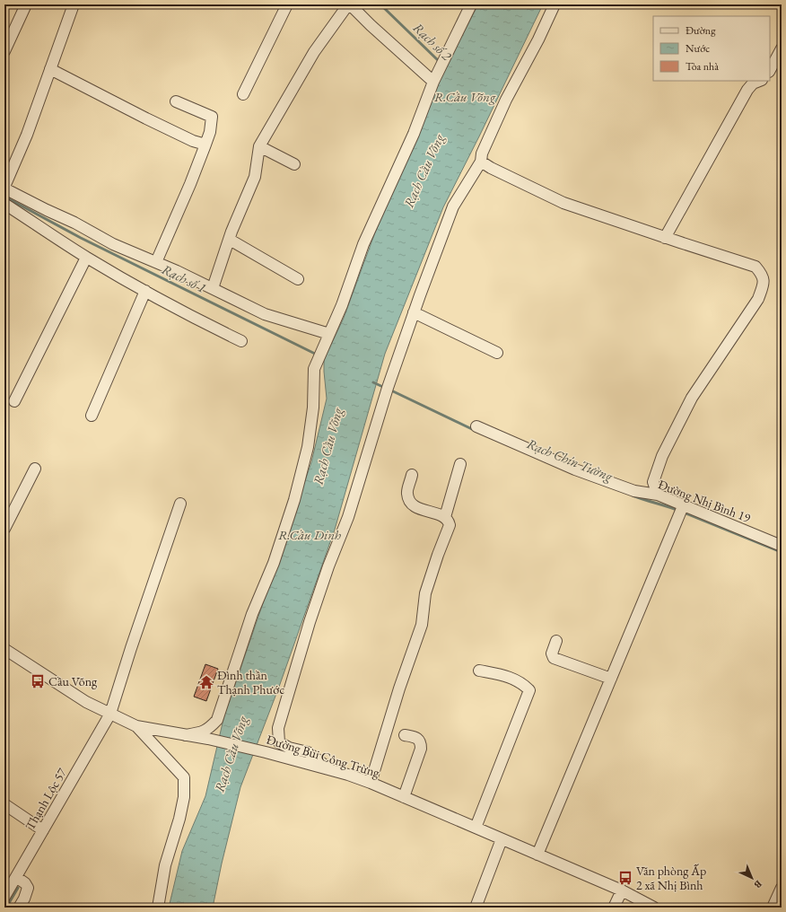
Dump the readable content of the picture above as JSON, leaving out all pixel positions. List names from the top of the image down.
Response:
{
  "streets": {
    "street": ["Đường Nhị Bình 19", "Đường Bùi Công Trừng", "Thạnh Lộc 57"]
  },
  "crossings": [
    ["Đường Bùi Công Trừng", "Thạnh Lộc 57"]
  ],
  "water": [
    "Rạch số 2",
    "R.Cầu Võng",
    "Rạch Cầu Võng",
    "Rạch số 1",
    "Rạch Chín Tường",
    "R.Cầu Dinh"
  ],
  "places": {
    "bus stop": ["Cầu Võng", "Văn phòng Ấp 2 xã Nhị Bình"],
    "temple": ["Đình thần Thạnh Phước"]
  },
  "legend": ["Đường", "Nước", "Tòa nhà"],
  "north": "bottom right"
}
